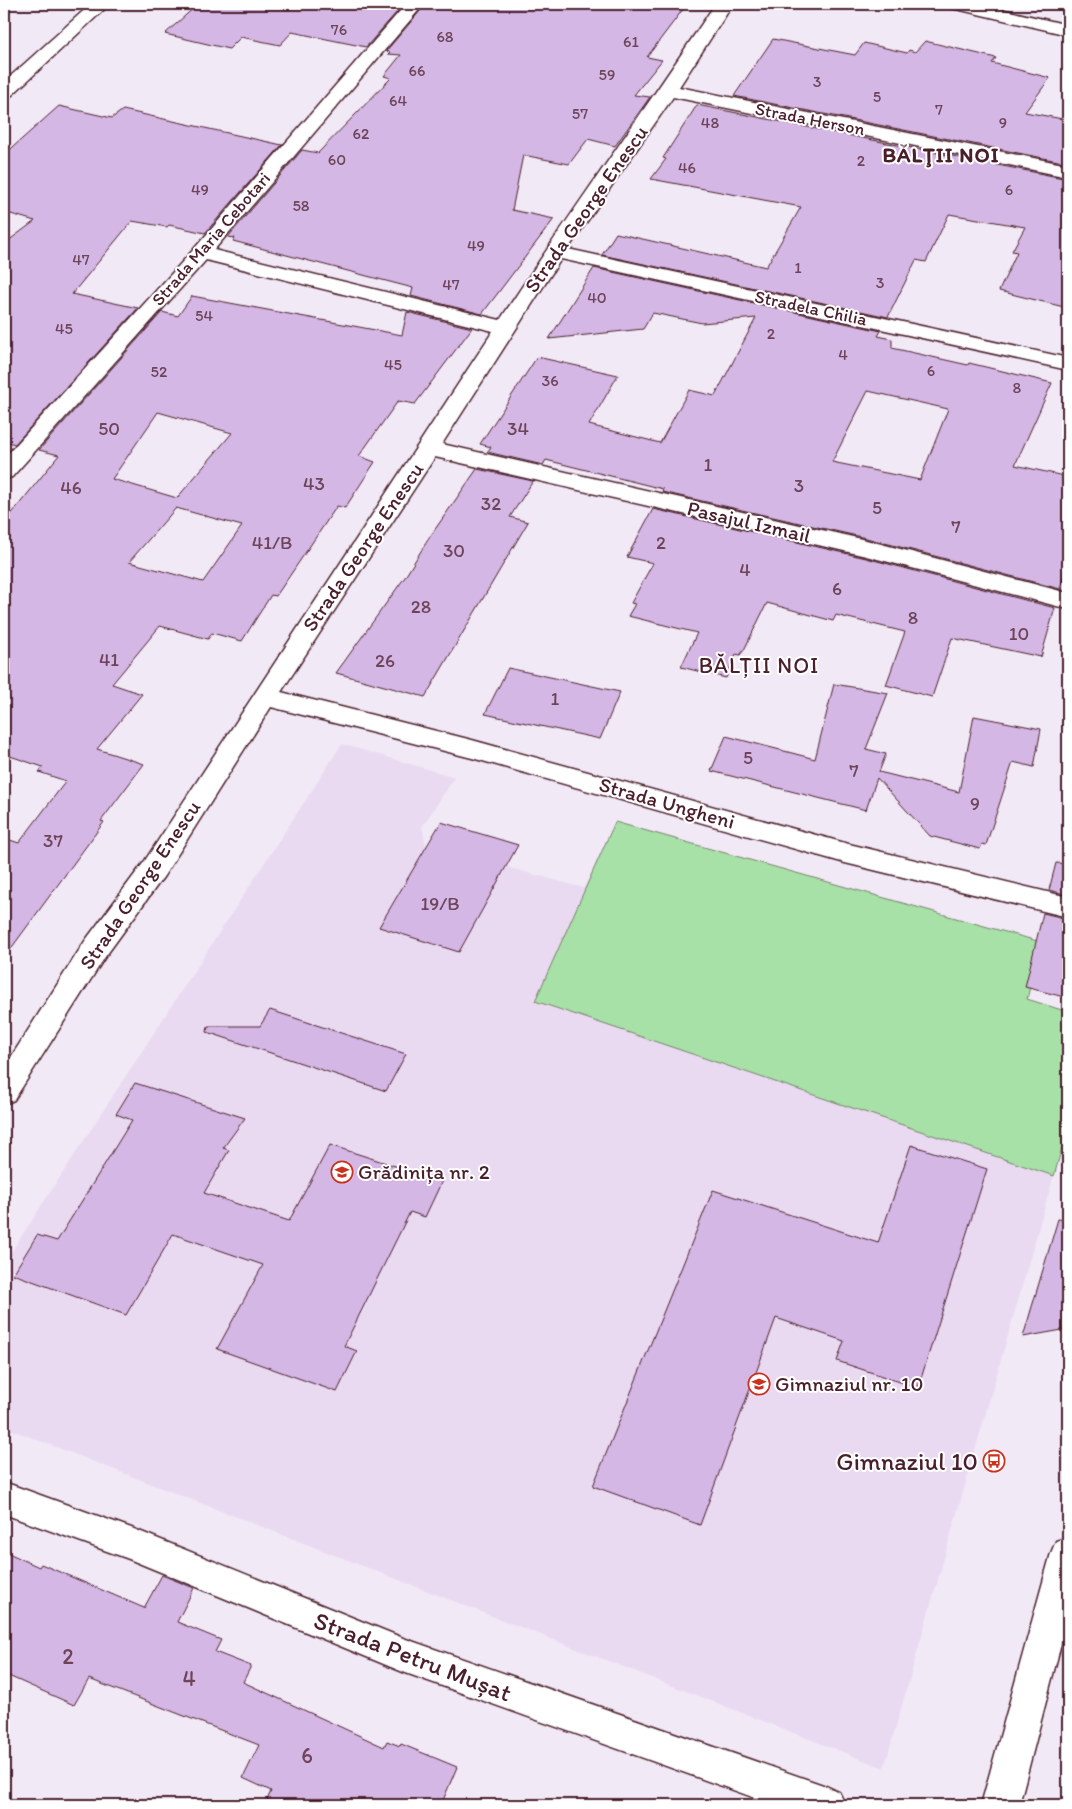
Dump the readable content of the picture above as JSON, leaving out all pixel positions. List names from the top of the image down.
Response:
{
  "streets": {
    "street": [
      "Strada Herson",
      "Strada George Enescu",
      "Strada Maria Cebotari",
      "Stradela Chilia",
      "Pasajul Izmail",
      "Strada Ungheni",
      "Strada Petru Mușat"
    ]
  },
  "crossings": [
    ["Strada Herson", "Strada George Enescu"],
    ["Strada George Enescu", "Stradela Chilia"],
    ["Strada George Enescu", "Pasajul Izmail"],
    ["Strada George Enescu", "Strada Ungheni"]
  ],
  "districts": ["BĂLŢII NOI", "BĂLȚII NOI"],
  "places": {
    "school or university": ["Grădinița nr. 2", "Gimnaziul nr. 10"],
    "bus stop": ["Gimnaziul 10"]
  },
  "house_numbers": [
    "76",
    "68",
    "61",
    "66",
    "59",
    "3",
    "5",
    "64",
    "7",
    "57",
    "48",
    "9",
    "62",
    "60",
    "2",
    "46",
    "49",
    "6",
    "58",
    "49",
    "47",
    "1",
    "3",
    "47",
    "40",
    "54",
    "45",
    "2",
    "4",
    "45",
    "6",
    "52",
    "36",
    "8",
    "50",
    "34",
    "1",
    "43",
    "3",
    "46",
    "32",
    "5",
    "7",
    "41/B",
    "2",
    "30",
    "4",
    "6",
    "28",
    "8",
    "10",
    "41",
    "26",
    "1",
    "5",
    "7",
    "9",
    "37",
    "19/B",
    "2",
    "4",
    "6"
  ]
}
